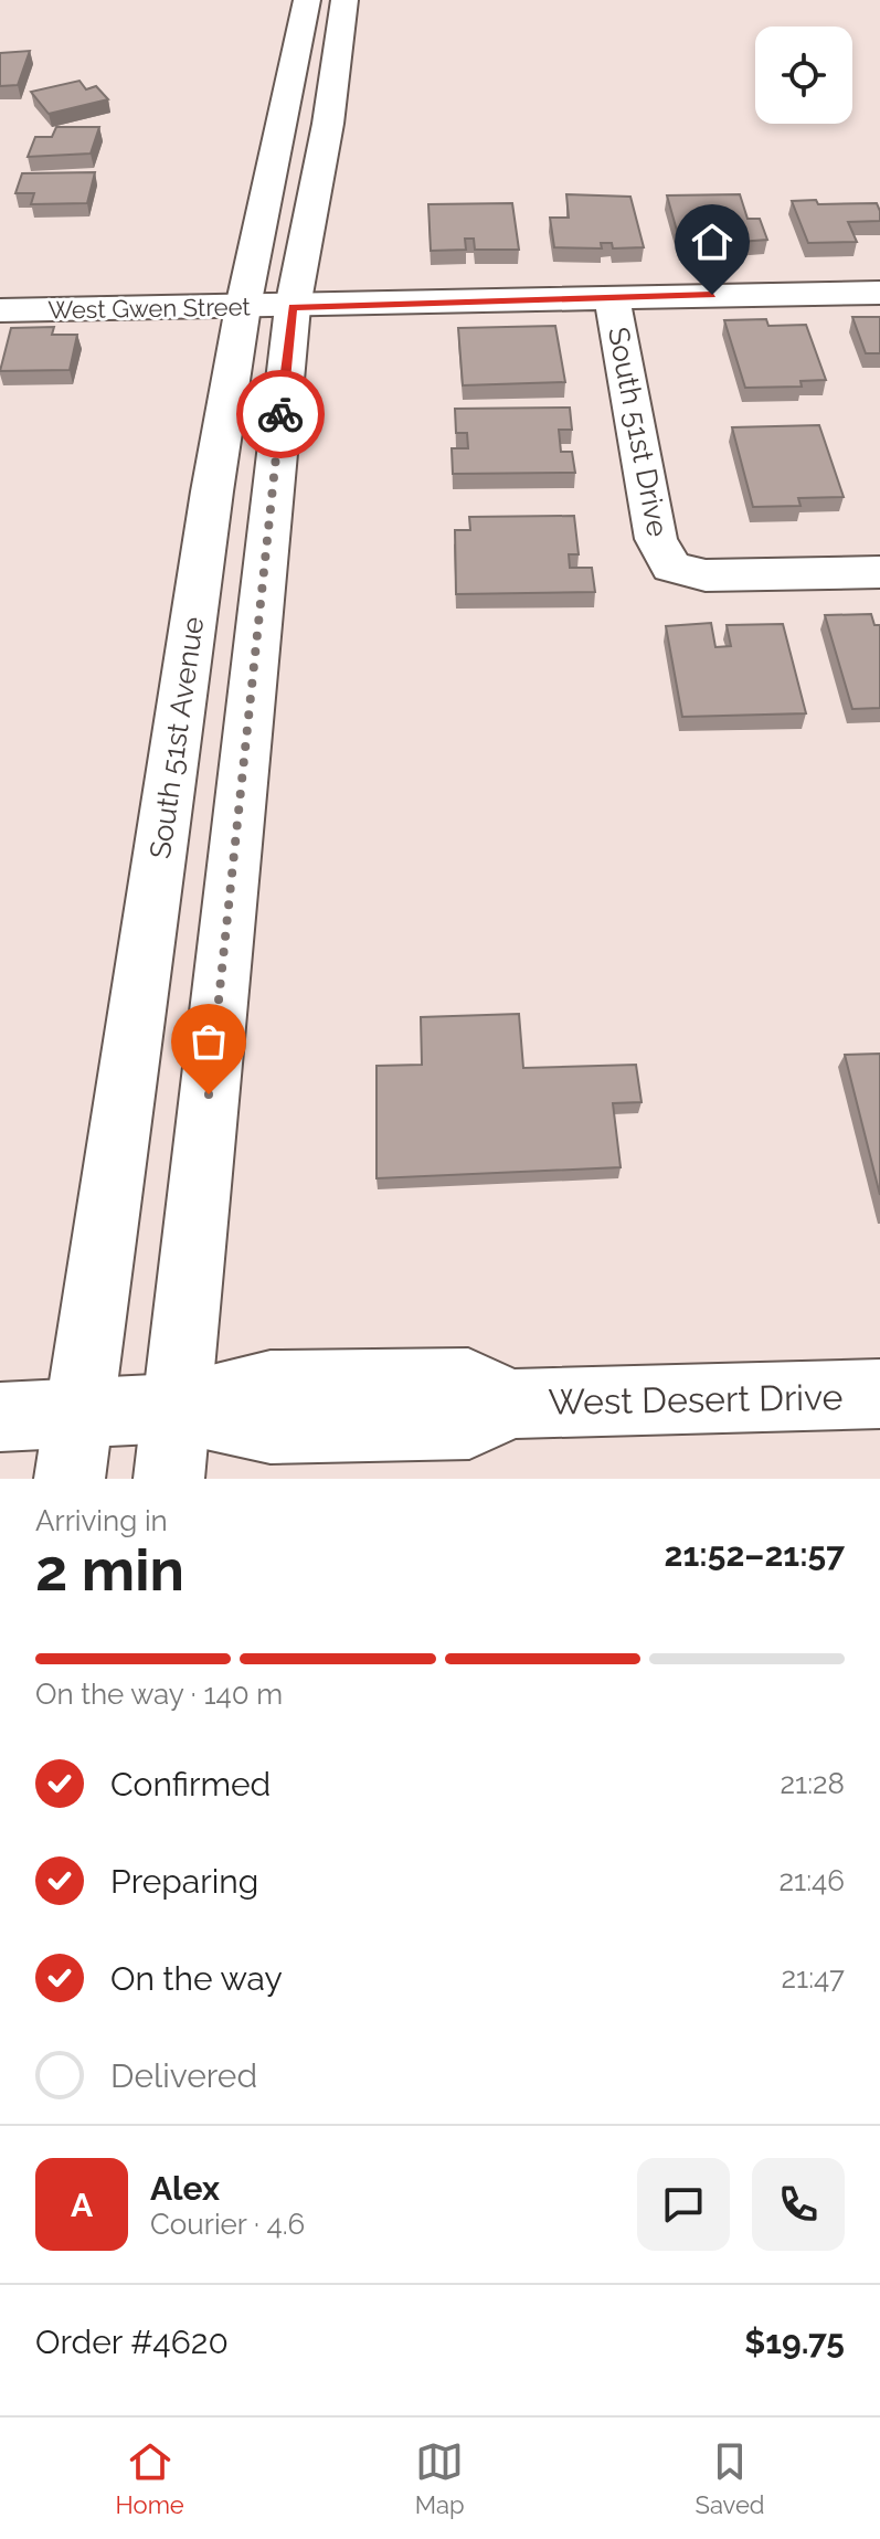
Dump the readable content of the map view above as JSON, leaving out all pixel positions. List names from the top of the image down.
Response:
{
  "streets": {
    "main road": [
      "West Gwen Street",
      "South 51st Drive",
      "South 51st Avenue",
      "West Desert Drive"
    ]
  },
  "crossings": [
    ["West Gwen Street", "South 51st Drive"],
    ["West Gwen Street", "South 51st Avenue"],
    ["South 51st Avenue", "West Desert Drive"]
  ],
  "page": {
    "heading": ["2 min", "Arriving in", "21:52–21:57"],
    "panel": [
      "Alex",
      "Courier · 4.6",
      "Order #4620",
      "$19.75"
    ],
    "bar": "On the way · 140 m",
    "list": [
      ["Confirmed", "21:28"],
      ["Preparing", "21:46"],
      ["On the way", "21:47"],
      "Delivered"
    ],
    "round": "A",
    "tabs": ["Home", "Map", "Saved"]
  }
}
